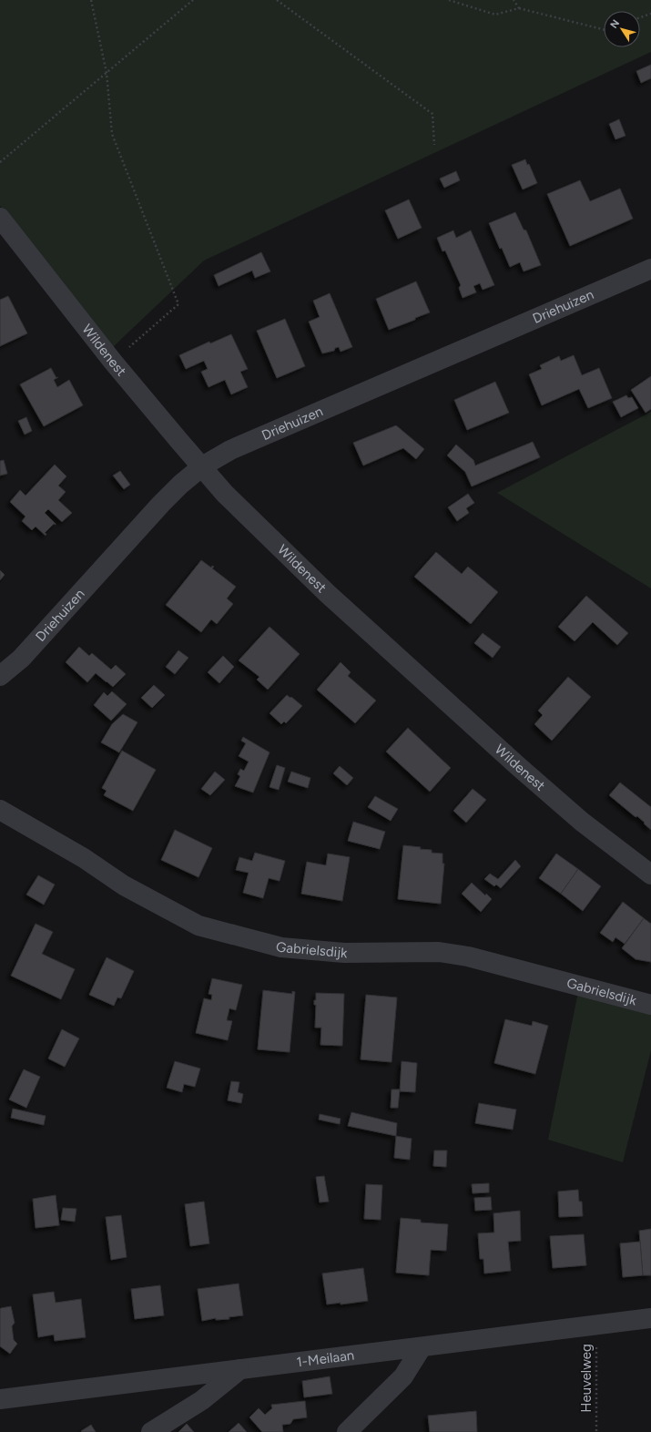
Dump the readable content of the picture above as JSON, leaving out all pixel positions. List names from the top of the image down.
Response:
{
  "streets": {
    "street": [
      "Driehuizen",
      "Wildenest",
      "Gabrielsdijk",
      "1-Meilaan"
    ],
    "path": ["Heuvelweg"]
  },
  "crossings": [
    ["Driehuizen", "Wildenest"],
    ["1-Meilaan", "Heuvelweg"]
  ],
  "north": "top left"
}
